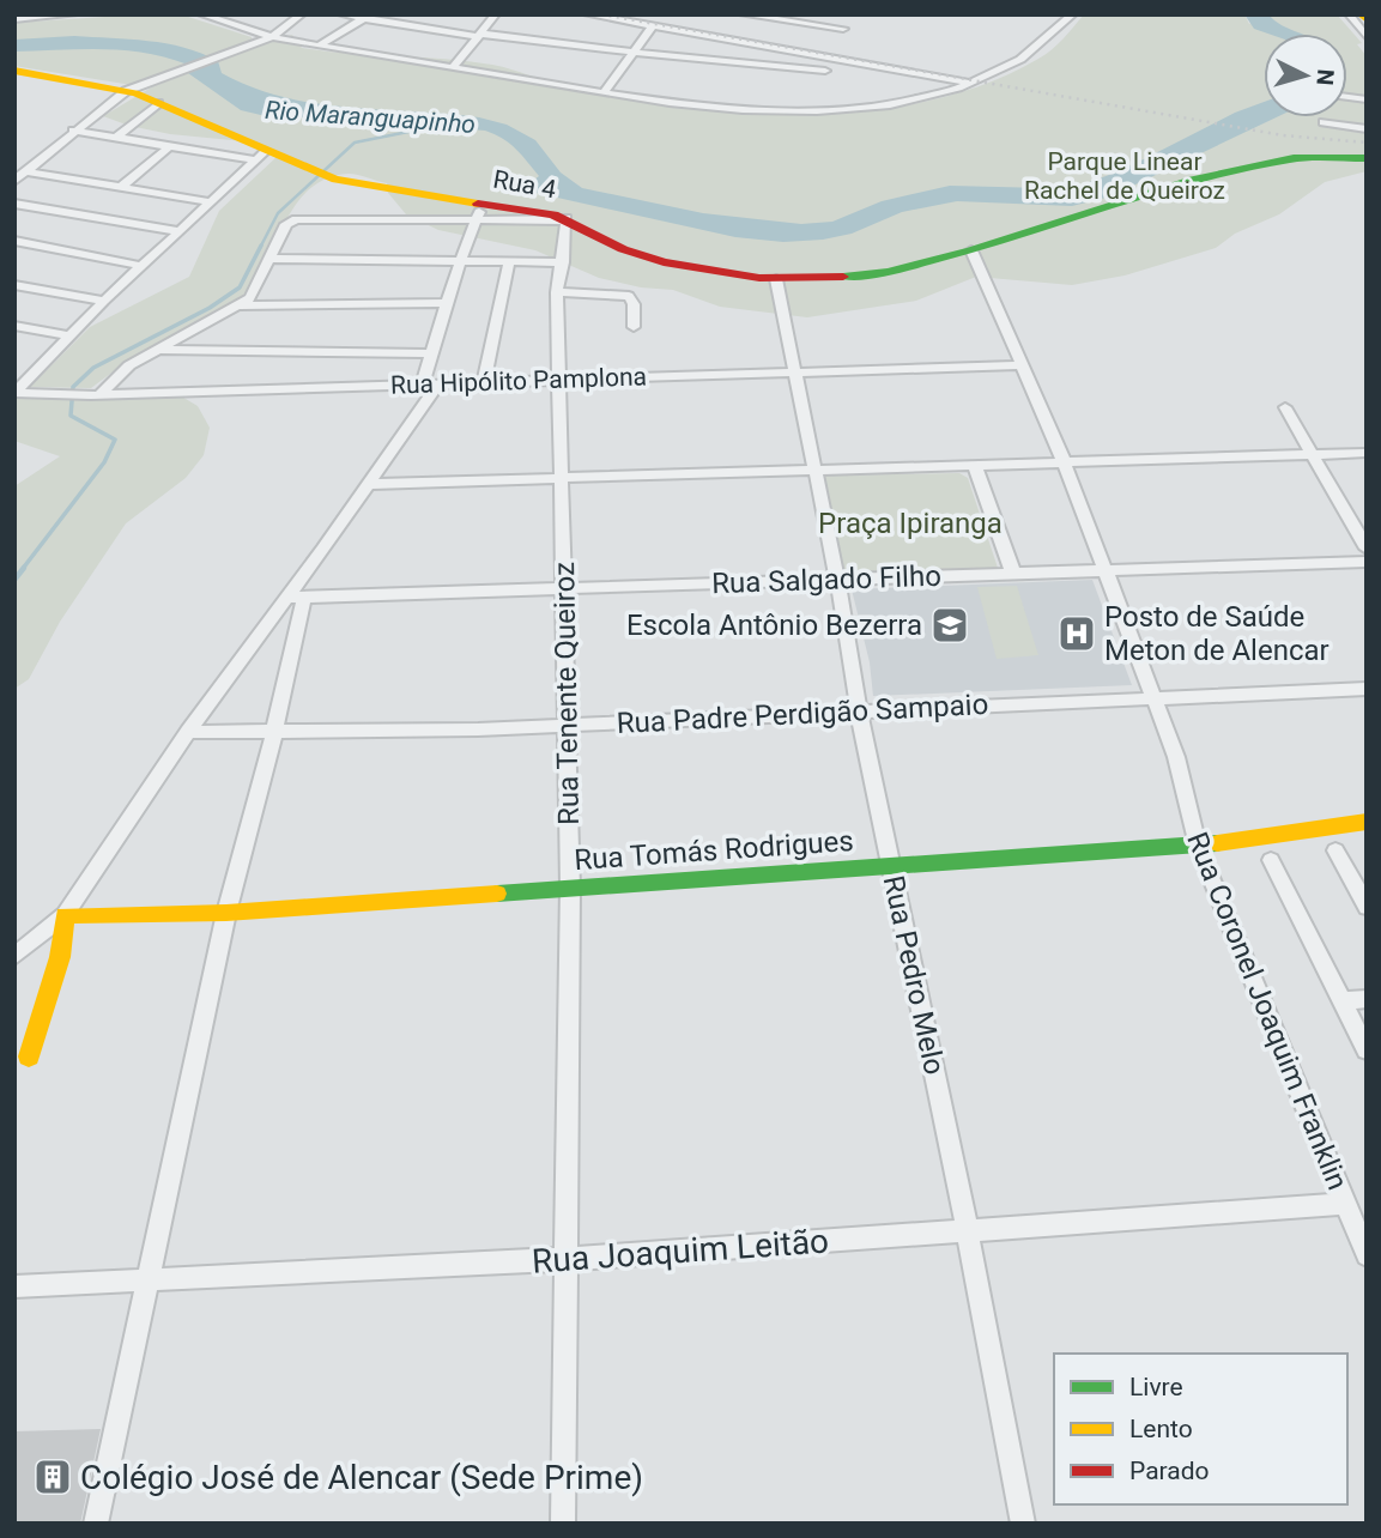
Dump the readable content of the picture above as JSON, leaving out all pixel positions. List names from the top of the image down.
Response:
{
  "streets": {
    "main road": ["Rua 4", "Rua Tomás Rodrigues"],
    "street": [
      "Rua Hipólito Pamplona",
      "Rua Salgado Filho",
      "Rua Tenente Queiroz",
      "Rua Padre Perdigão Sampaio",
      "Rua Pedro Melo",
      "Rua Coronel Joaquim Franklin",
      "Rua Joaquim Leitão"
    ]
  },
  "crossings": [
    ["Rua 4", "Rua Tenente Queiroz"],
    ["Rua 4", "Rua Pedro Melo"],
    ["Rua 4", "Rua Coronel Joaquim Franklin"],
    ["Rua Hipólito Pamplona", "Rua Tenente Queiroz"],
    ["Rua Hipólito Pamplona", "Rua Pedro Melo"],
    ["Rua Hipólito Pamplona", "Rua Coronel Joaquim Franklin"],
    ["Rua Salgado Filho", "Rua Tenente Queiroz"],
    ["Rua Salgado Filho", "Rua Pedro Melo"],
    ["Rua Salgado Filho", "Rua Coronel Joaquim Franklin"],
    ["Rua Tenente Queiroz", "Rua Padre Perdigão Sampaio"],
    ["Rua Tenente Queiroz", "Rua Tomás Rodrigues"],
    ["Rua Tenente Queiroz", "Rua Joaquim Leitão"],
    ["Rua Padre Perdigão Sampaio", "Rua Pedro Melo"],
    ["Rua Padre Perdigão Sampaio", "Rua Coronel Joaquim Franklin"],
    ["Rua Tomás Rodrigues", "Rua Pedro Melo"],
    ["Rua Tomás Rodrigues", "Rua Coronel Joaquim Franklin"],
    ["Rua Pedro Melo", "Rua Joaquim Leitão"],
    ["Rua Coronel Joaquim Franklin", "Rua Joaquim Leitão"]
  ],
  "water": ["Rio Maranguapinho"],
  "parks": ["Parque Linear Rachel de Queiroz", "Praça Ipiranga"],
  "places": {
    "school or university": ["Escola Antônio Bezerra"],
    "hospital": ["Posto de Saúde Meton de Alencar"],
    "building": ["Colégio José de Alencar (Sede Prime)"]
  },
  "legend": ["Livre", "Lento", "Parado"],
  "north": "right"
}
